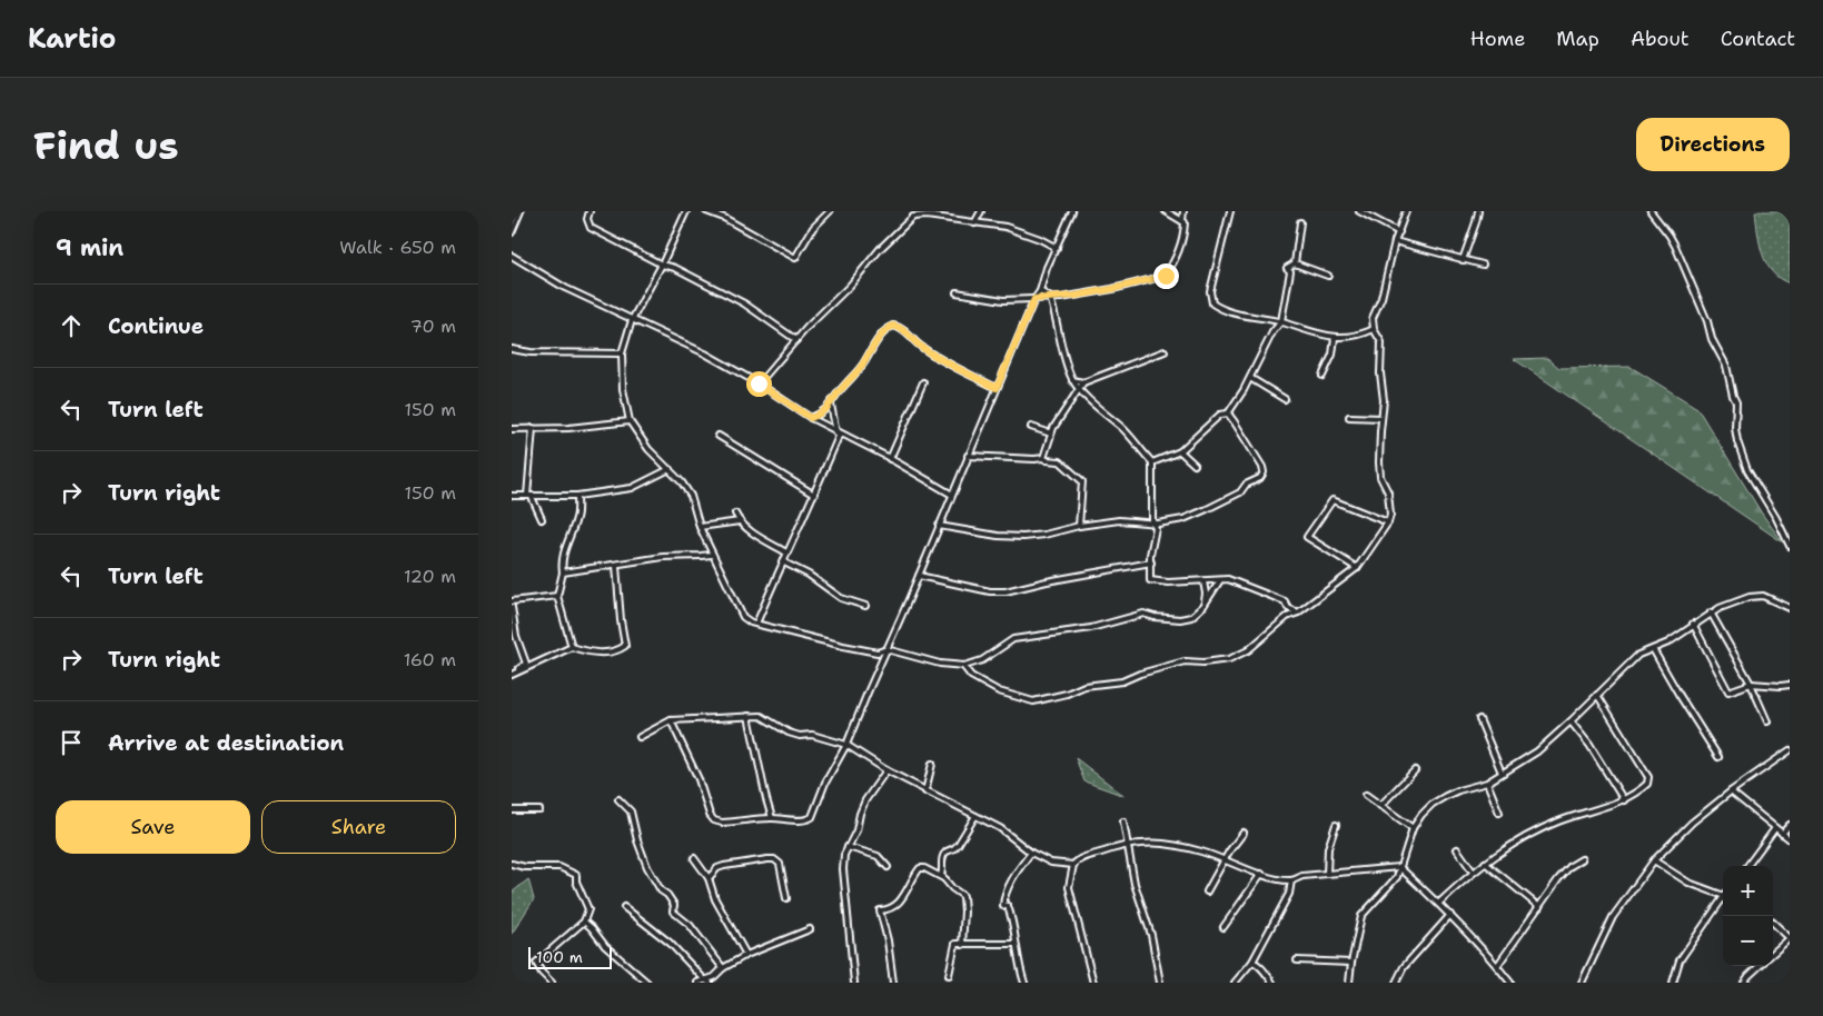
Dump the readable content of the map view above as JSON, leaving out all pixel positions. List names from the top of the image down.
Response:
{
  "scale_bar": "100 m",
  "page": {
    "header": "Kartio",
    "nav": [
      "Home",
      "Map",
      "About",
      "Contact"
    ],
    "buttons": [
      "Directions",
      ["Save", "Share"]
    ],
    "title": "Find us",
    "heading": ["9 min", "Walk · 650 m"],
    "list": [
      ["Continue", "70 m"],
      ["Turn left", "150 m"],
      ["Turn right", "150 m"],
      ["Turn left", "120 m"],
      ["Turn right", "160 m"],
      "Arrive at destination"
    ],
    "map_buttons": ["+", "−"],
    "scale": "100 m"
  }
}
